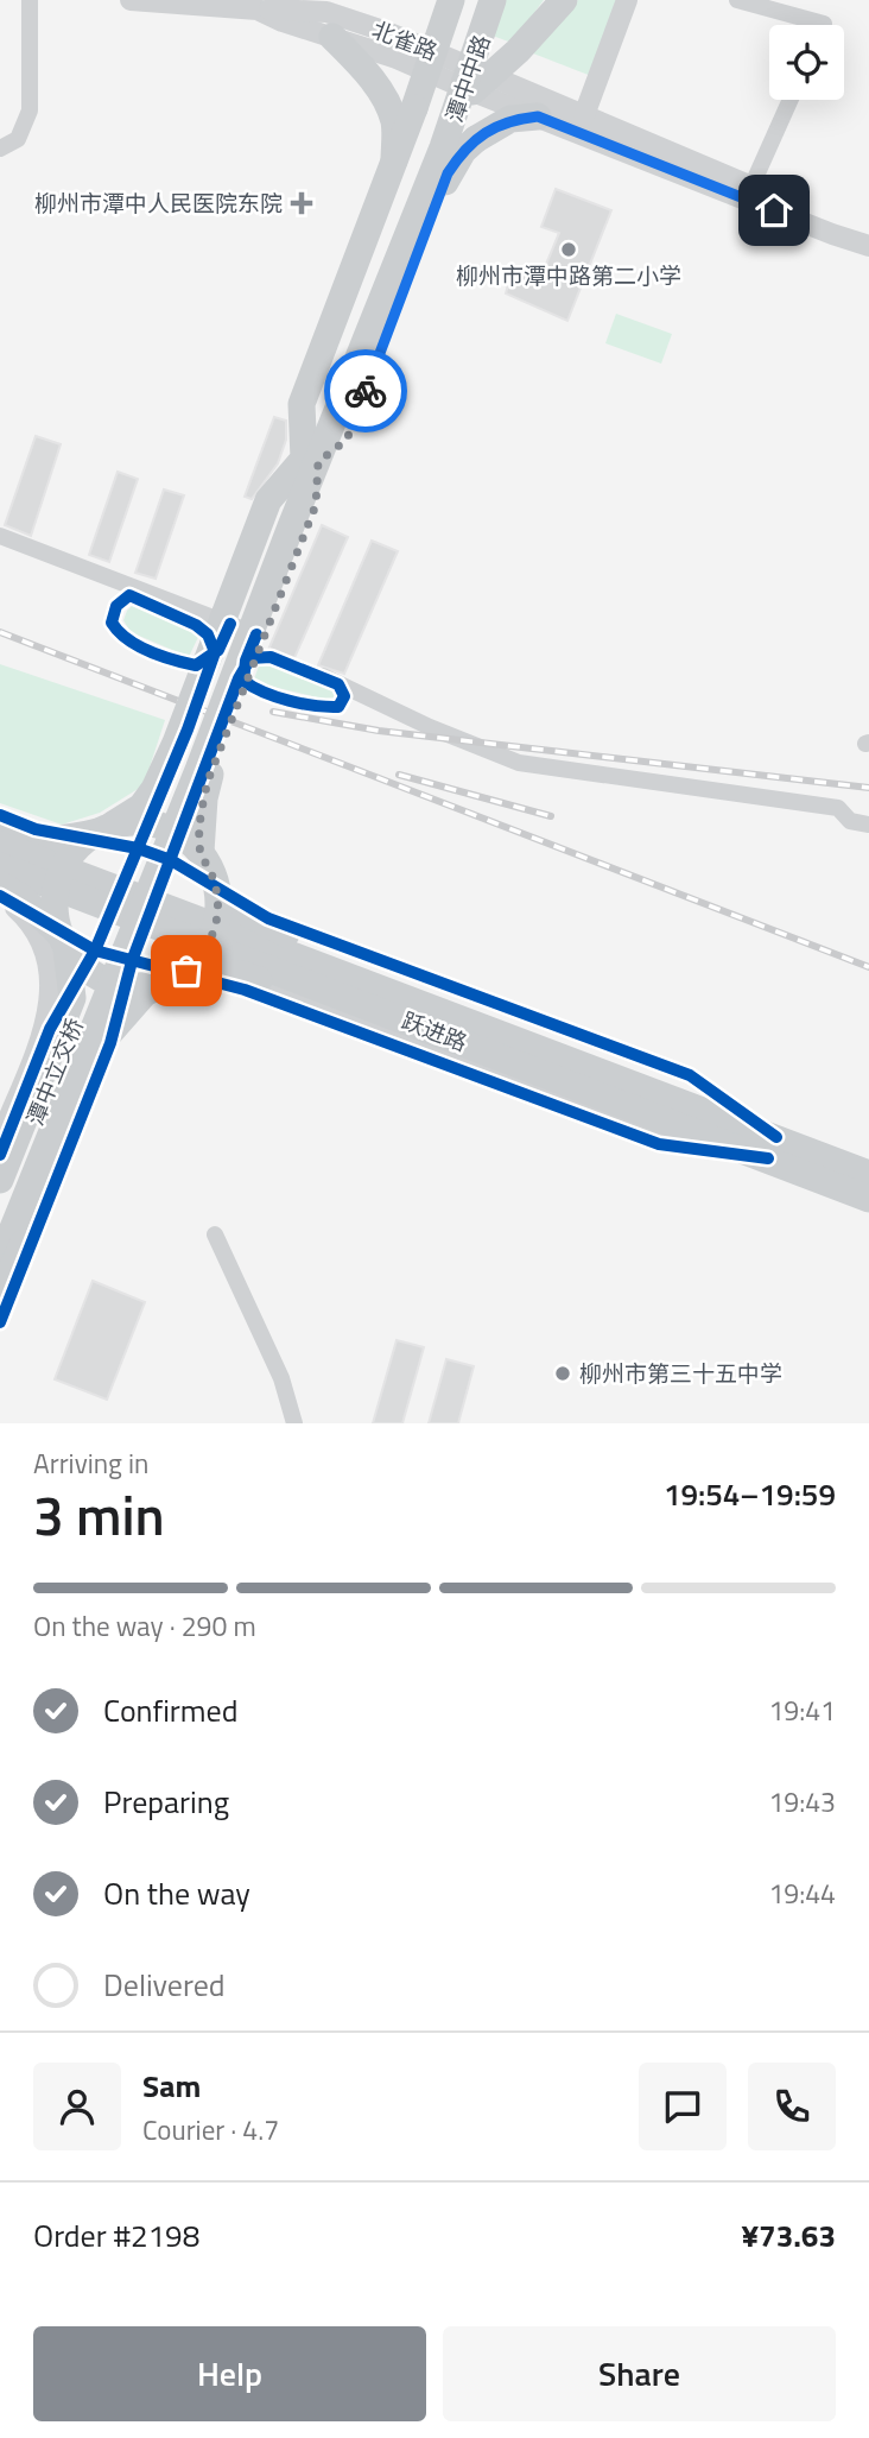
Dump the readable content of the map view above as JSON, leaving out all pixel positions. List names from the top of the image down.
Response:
{
  "streets": {
    "main road": ["潭中中路", "跃进路", "潭中立交桥"],
    "street": ["北雀路"]
  },
  "crossings": [
    ["潭中中路", "潭中立交桥"]
  ],
  "places": {
    "health": ["柳州市潭中人民医院东院"],
    "other": ["柳州市潭中路第二小学", "柳州市第三十五中学"]
  },
  "page": {
    "heading": ["3 min", "Arriving in", "19:54–19:59"],
    "panel": [
      "Sam",
      "Courier · 4.7",
      "Order #2198",
      "¥73.63"
    ],
    "bar": "On the way · 290 m",
    "list": [
      ["Confirmed", "19:41"],
      ["Preparing", "19:43"],
      ["On the way", "19:44"],
      "Delivered"
    ],
    "buttons": ["Help", "Share"]
  }
}
